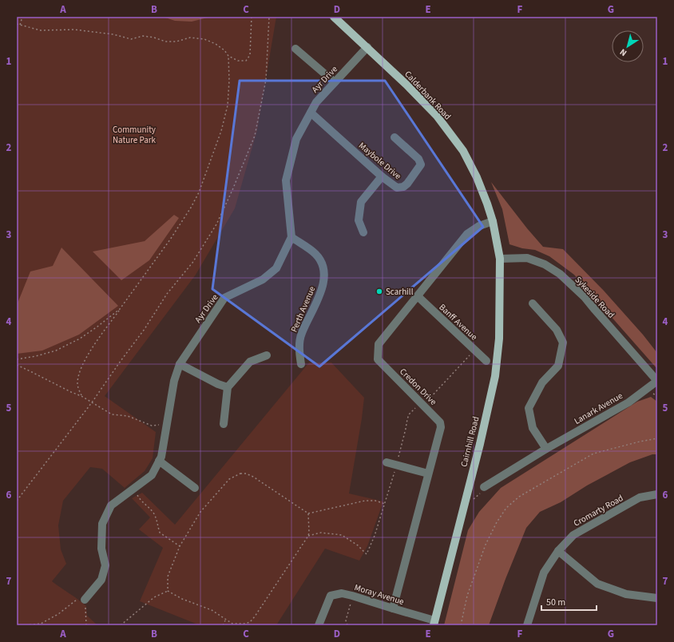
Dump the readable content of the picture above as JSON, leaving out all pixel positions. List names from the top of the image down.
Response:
{
  "streets": {
    "main road": ["Calderbank Road", "Cairnhill Road"],
    "street": [
      "Ayr Drive",
      "Maybole Drive",
      "Sykeside Road",
      "Perth Avenue",
      "Banff Avenue",
      "Credon Drive",
      "Lanark Avenue",
      "Cromarty Road",
      "Moray Avenue"
    ]
  },
  "crossings": [
    ["Ayr Drive", "Calderbank Road"],
    ["Ayr Drive", "Maybole Drive"],
    ["Ayr Drive", "Perth Avenue"],
    ["Calderbank Road", "Sykeside Road"],
    ["Calderbank Road", "Credon Drive"],
    ["Calderbank Road", "Cairnhill Road"],
    ["Sykeside Road", "Lanark Avenue"],
    ["Sykeside Road", "Cairnhill Road"],
    ["Banff Avenue", "Credon Drive"],
    ["Credon Drive", "Moray Avenue"],
    ["Cairnhill Road", "Moray Avenue"]
  ],
  "parks": ["Community Nature Park"],
  "places": ["Scarhill"],
  "scale_bar": "50 m",
  "north": "bottom left",
  "grid": {
    "columns": [
      "A",
      "B",
      "C",
      "D",
      "E",
      "F",
      "G"
    ],
    "rows": [
      "1",
      "2",
      "3",
      "4",
      "5",
      "6",
      "7"
    ]
  }
}
